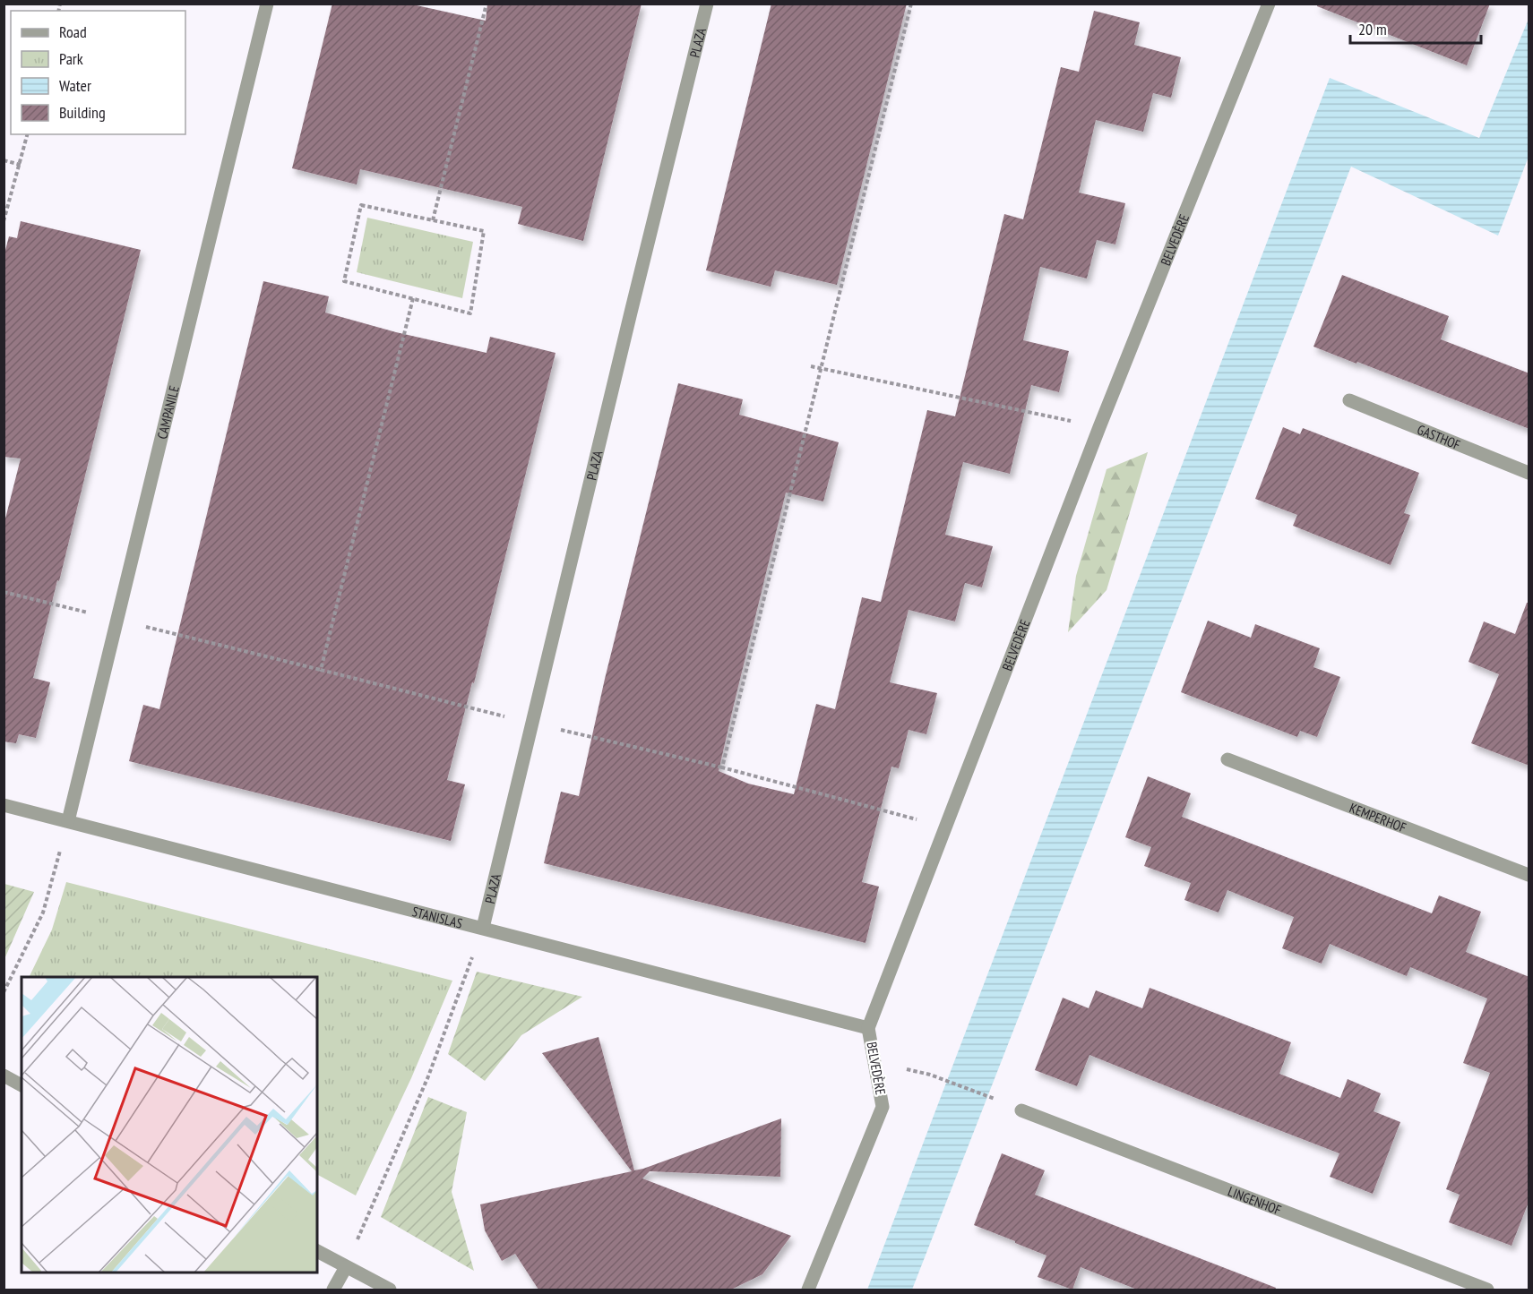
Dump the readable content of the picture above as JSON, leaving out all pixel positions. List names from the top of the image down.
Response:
{
  "streets": {
    "street": [
      "PLAZA",
      "BELVEDÈRE",
      "CAMPANILE",
      "GASTHOF",
      "KEMPERHOF",
      "STANISLAS",
      "LINGENHOF"
    ]
  },
  "crossings": [
    ["PLAZA", "STANISLAS"],
    ["BELVEDÈRE", "STANISLAS"],
    ["CAMPANILE", "STANISLAS"]
  ],
  "legend": [
    "Road",
    "Park",
    "Water",
    "Building"
  ],
  "scale_bar": "20 m"
}
